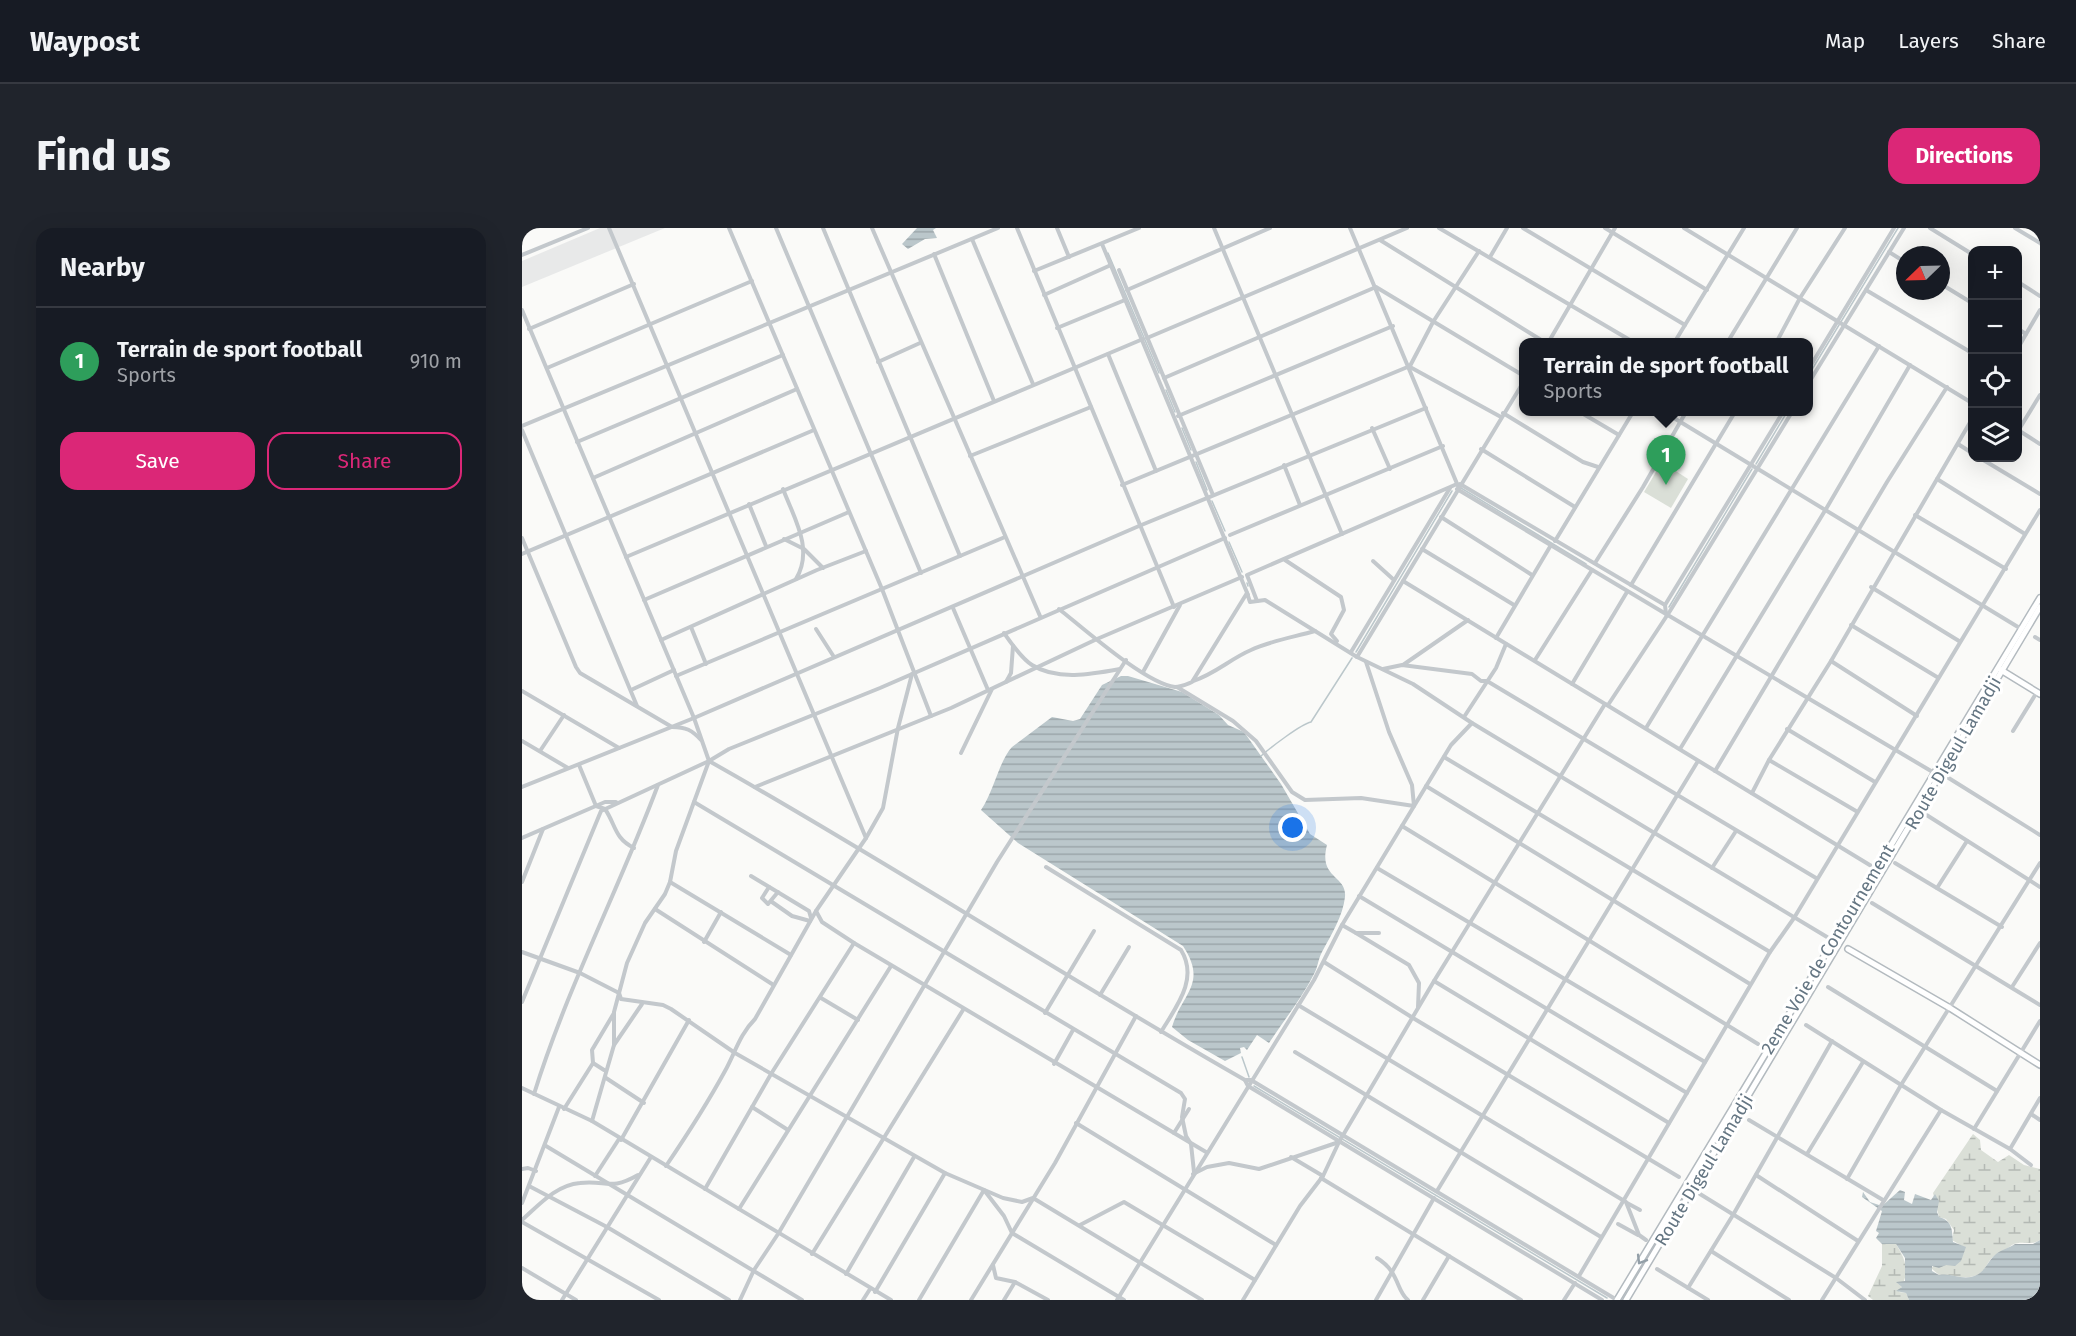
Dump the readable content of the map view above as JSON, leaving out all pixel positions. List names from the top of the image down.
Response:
{
  "streets": {
    "main road": ["Route Digeul Lamadji", "2eme Voie de Contournement"]
  },
  "crossings": [
    ["Route Digeul Lamadji", "2eme Voie de Contournement"]
  ],
  "one_way": ["2eme Voie de Contournement"],
  "north": "bottom left",
  "page": {
    "header": "Waypost",
    "nav": ["Map", "Layers", "Share"],
    "buttons": [
      "Directions",
      ["Save", "Share"]
    ],
    "title": "Find us",
    "heading": "Nearby",
    "map_buttons": ["+", "−"],
    "list": [
      {
        "mark": "1",
        "name": "Terrain de sport football",
        "note": "Sports",
        "value": "910 m"
      }
    ],
    "popup": ["Terrain de sport football", "Sports"],
    "pins": "1"
  }
}
